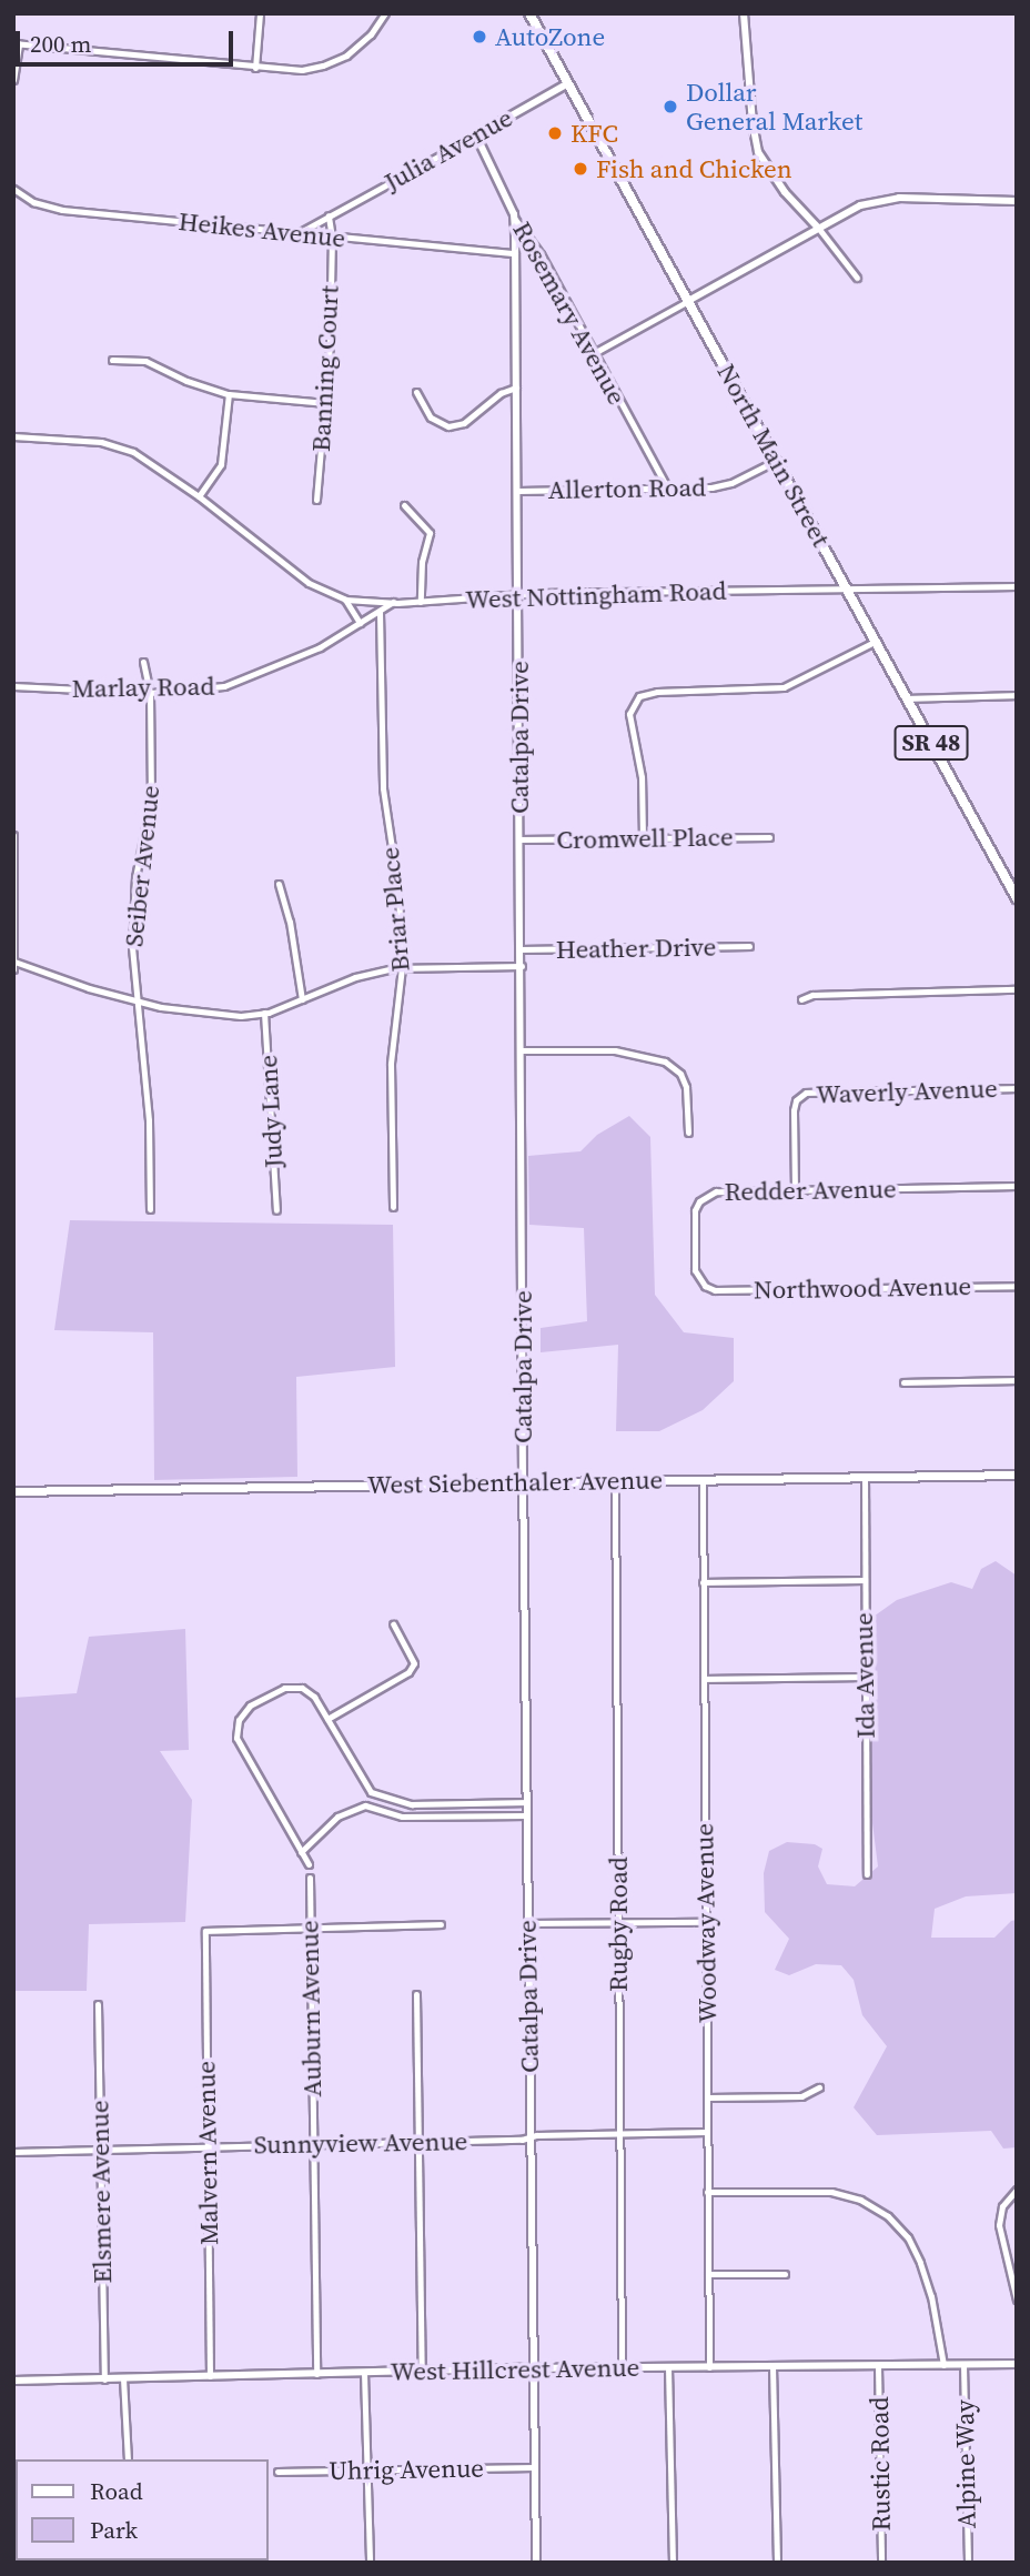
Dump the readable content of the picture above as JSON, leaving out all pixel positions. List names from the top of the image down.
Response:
{
  "streets": {
    "main road": ["North Main Street", "SR 48", "West Siebenthaler Avenue"],
    "street": [
      "Julia Avenue",
      "Heikes Avenue",
      "Rosemary Avenue",
      "Banning Court",
      "Allerton Road",
      "West Nottingham Road",
      "Marlay Road",
      "Catalpa Drive",
      "Cromwell Place",
      "Seiber Avenue",
      "Briar Place",
      "Heather Drive",
      "Waverly Avenue",
      "Judy Lane",
      "Redder Avenue",
      "Northwood Avenue",
      "Ida Avenue",
      "Woodway Avenue",
      "Rugby Road",
      "Auburn Avenue",
      "Sunnyview Avenue",
      "Malvern Avenue",
      "Elsmere Avenue",
      "West Hillcrest Avenue",
      "Rustic Road",
      "Alpine Way",
      "Uhrig Avenue"
    ]
  },
  "crossings": [
    ["Julia Avenue", "Heikes Avenue"],
    ["Julia Avenue", "Rosemary Avenue"],
    ["Julia Avenue", "North Main Street"],
    ["Heikes Avenue", "Banning Court"],
    ["Heikes Avenue", "Catalpa Drive"],
    ["Rosemary Avenue", "Allerton Road"],
    ["Rosemary Avenue", "Catalpa Drive"],
    ["North Main Street", "Allerton Road"],
    ["North Main Street", "West Nottingham Road"],
    ["Allerton Road", "Catalpa Drive"],
    ["West Nottingham Road", "Marlay Road"],
    ["West Nottingham Road", "Catalpa Drive"],
    ["Marlay Road", "Seiber Avenue"],
    ["Marlay Road", "Briar Place"],
    ["Catalpa Drive", "Cromwell Place"],
    ["Catalpa Drive", "Heather Drive"],
    ["Catalpa Drive", "West Siebenthaler Avenue"],
    ["Catalpa Drive", "Sunnyview Avenue"],
    ["Catalpa Drive", "West Hillcrest Avenue"],
    ["Catalpa Drive", "Uhrig Avenue"],
    ["Seiber Avenue", "Heather Drive"],
    ["Briar Place", "Heather Drive"],
    ["Heather Drive", "Judy Lane"],
    ["Waverly Avenue", "Redder Avenue"],
    ["Redder Avenue", "Northwood Avenue"],
    ["West Siebenthaler Avenue", "Ida Avenue"],
    ["West Siebenthaler Avenue", "Woodway Avenue"],
    ["West Siebenthaler Avenue", "Rugby Road"],
    ["Woodway Avenue", "Sunnyview Avenue"],
    ["Woodway Avenue", "West Hillcrest Avenue"],
    ["Rugby Road", "Sunnyview Avenue"],
    ["Rugby Road", "West Hillcrest Avenue"],
    ["Auburn Avenue", "Sunnyview Avenue"],
    ["Auburn Avenue", "Malvern Avenue"],
    ["Auburn Avenue", "West Hillcrest Avenue"],
    ["Sunnyview Avenue", "Malvern Avenue"],
    ["Sunnyview Avenue", "Elsmere Avenue"],
    ["Malvern Avenue", "West Hillcrest Avenue"],
    ["Elsmere Avenue", "West Hillcrest Avenue"],
    ["West Hillcrest Avenue", "Rustic Road"],
    ["West Hillcrest Avenue", "Alpine Way"]
  ],
  "places": [
    "AutoZone",
    "Dollar General Market",
    "KFC",
    "Fish and Chicken"
  ],
  "legend": ["Road", "Park"],
  "scale_bar": "200 m"
}
